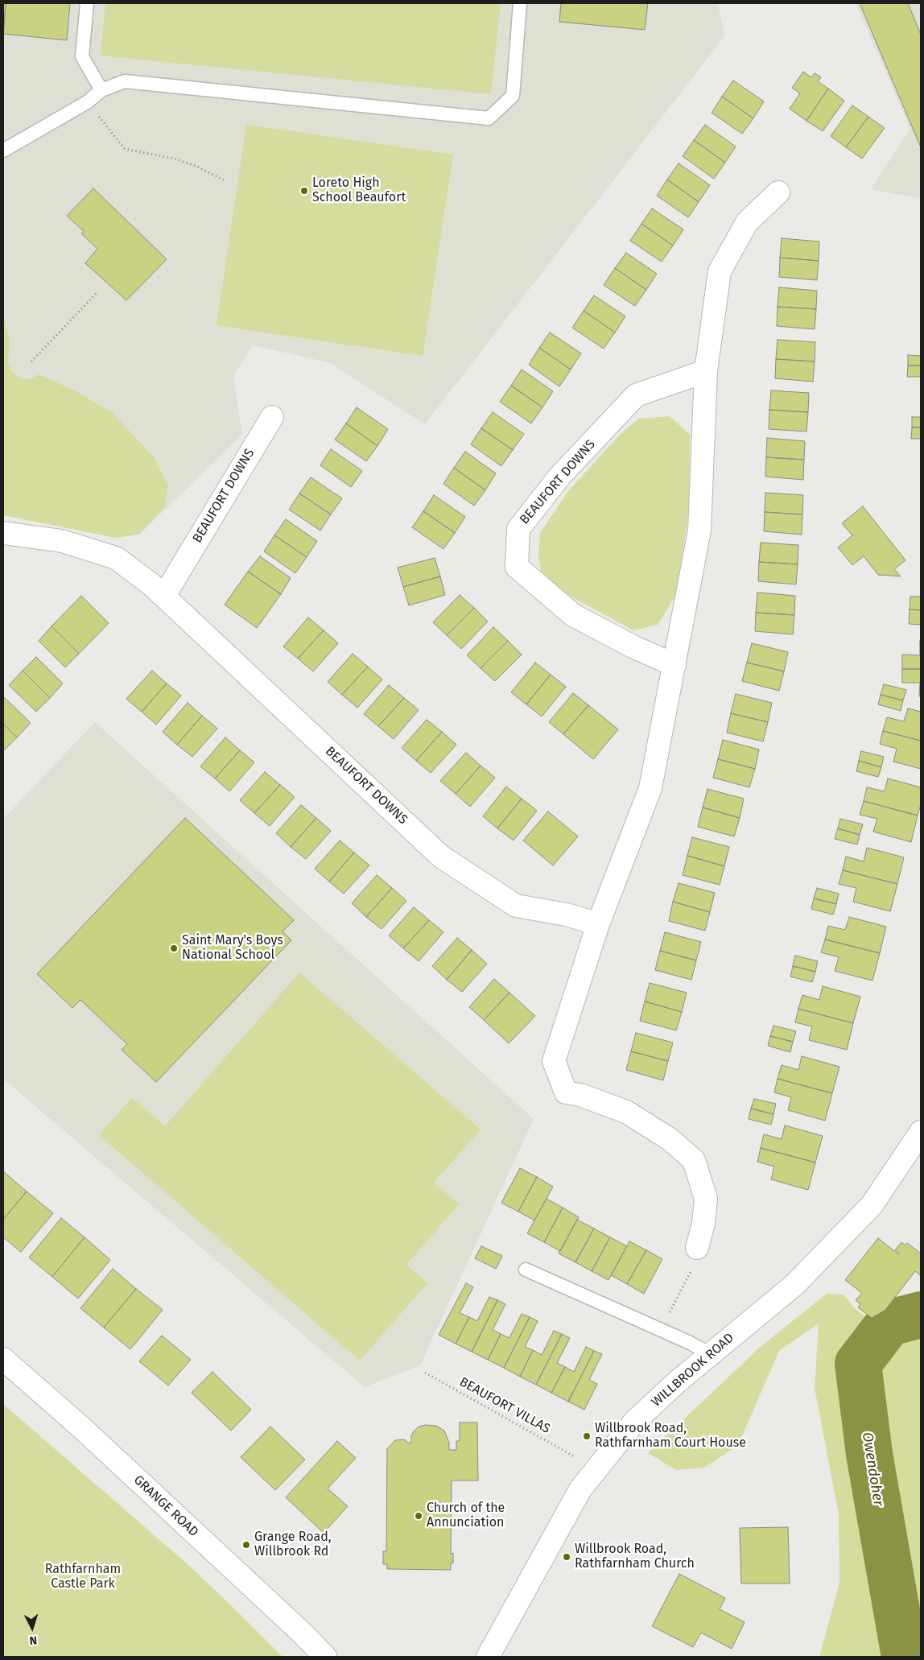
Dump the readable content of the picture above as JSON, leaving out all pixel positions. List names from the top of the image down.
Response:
{
  "streets": {
    "street": ["BEAUFORT DOWNS", "WILLBROOK ROAD", "GRANGE ROAD"],
    "path": ["BEAUFORT VILLAS"]
  },
  "water": ["Owendoher"],
  "parks": ["Rathfarnham Castle Park"],
  "places": [
    "Loreto High School Beaufort",
    "Saint Mary's Boys National School",
    "Willbrook Road, Rathfarnham Court House",
    "Church of the Annunciation",
    "Grange Road, Willbrook Rd",
    "Willbrook Road, Rathfarnham Church"
  ],
  "north": "bottom"
}
